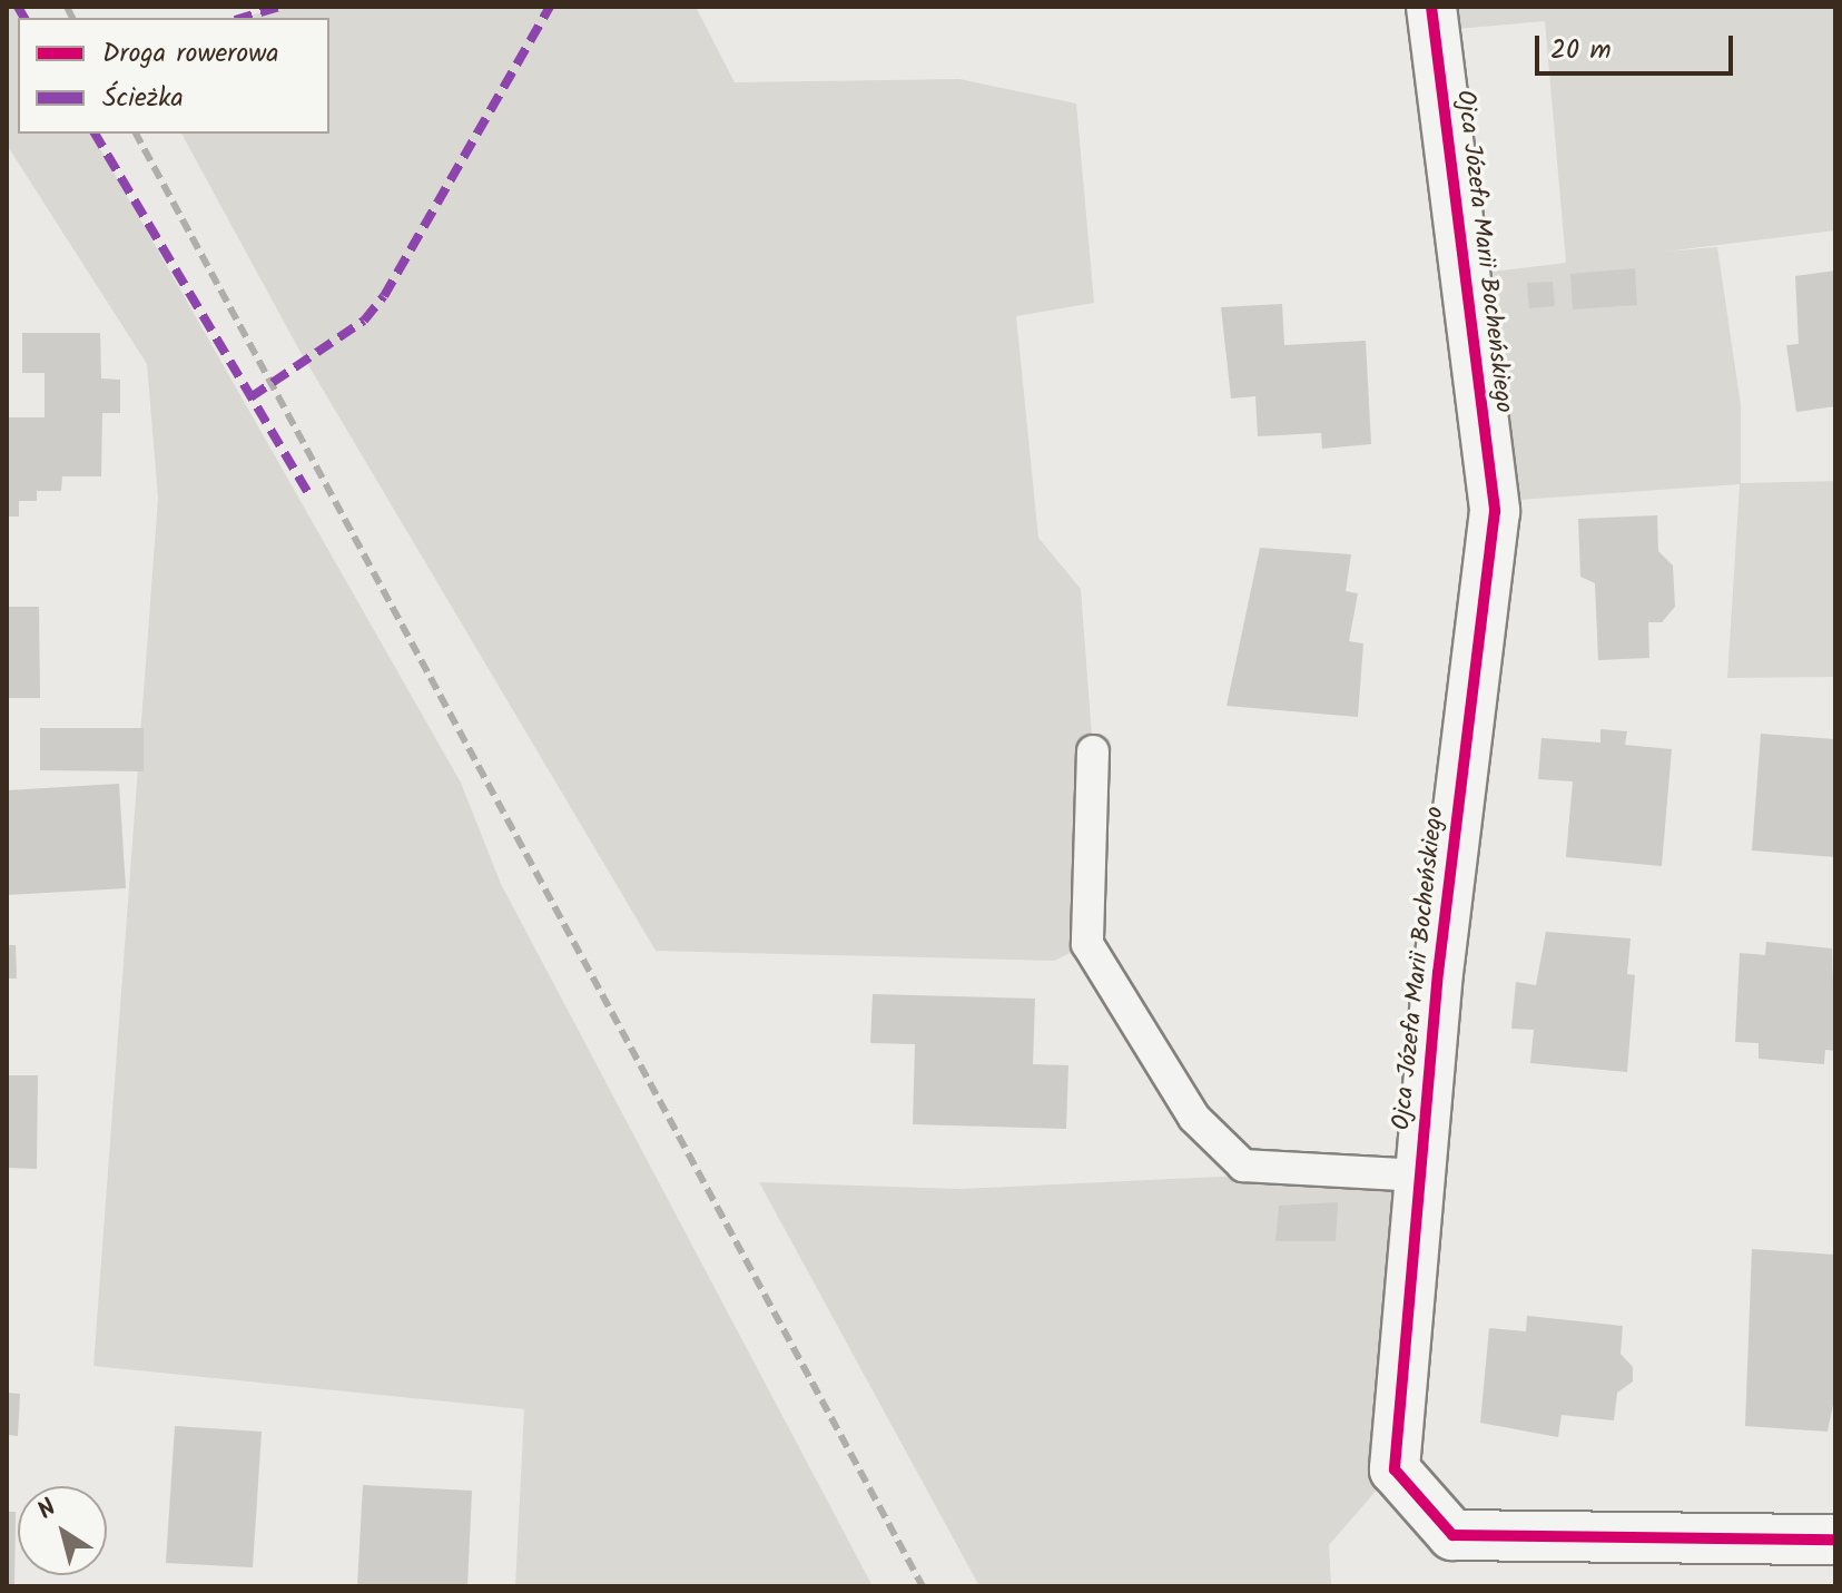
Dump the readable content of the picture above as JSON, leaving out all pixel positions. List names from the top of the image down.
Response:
{
  "streets": {
    "street": ["Ojca Józefa Marii Bocheńskiego"]
  },
  "legend": ["Droga rowerowa", "Ścieżka"],
  "scale_bar": "20 m",
  "north": "top left"
}
